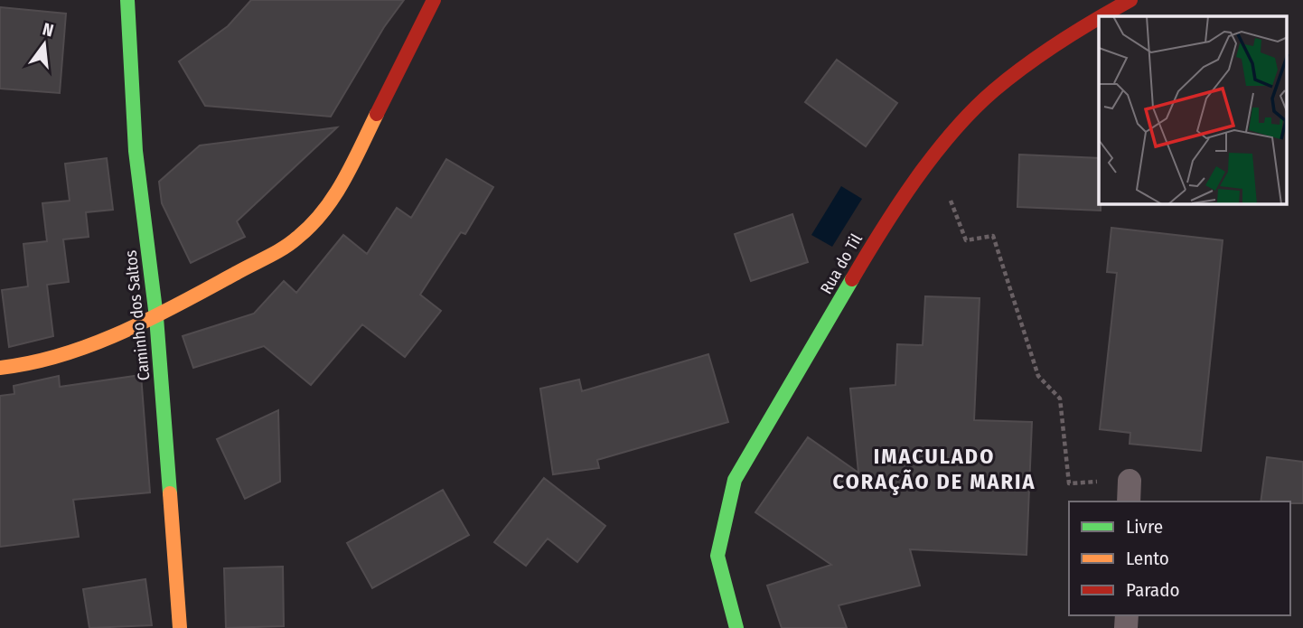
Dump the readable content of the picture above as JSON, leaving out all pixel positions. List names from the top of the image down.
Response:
{
  "streets": {
    "street": ["Rua do Til", "Caminho dos Saltos"]
  },
  "districts": ["IMACULADO CORAÇÃO DE MARIA"],
  "legend": ["Livre", "Lento", "Parado"],
  "north": "top"
}
